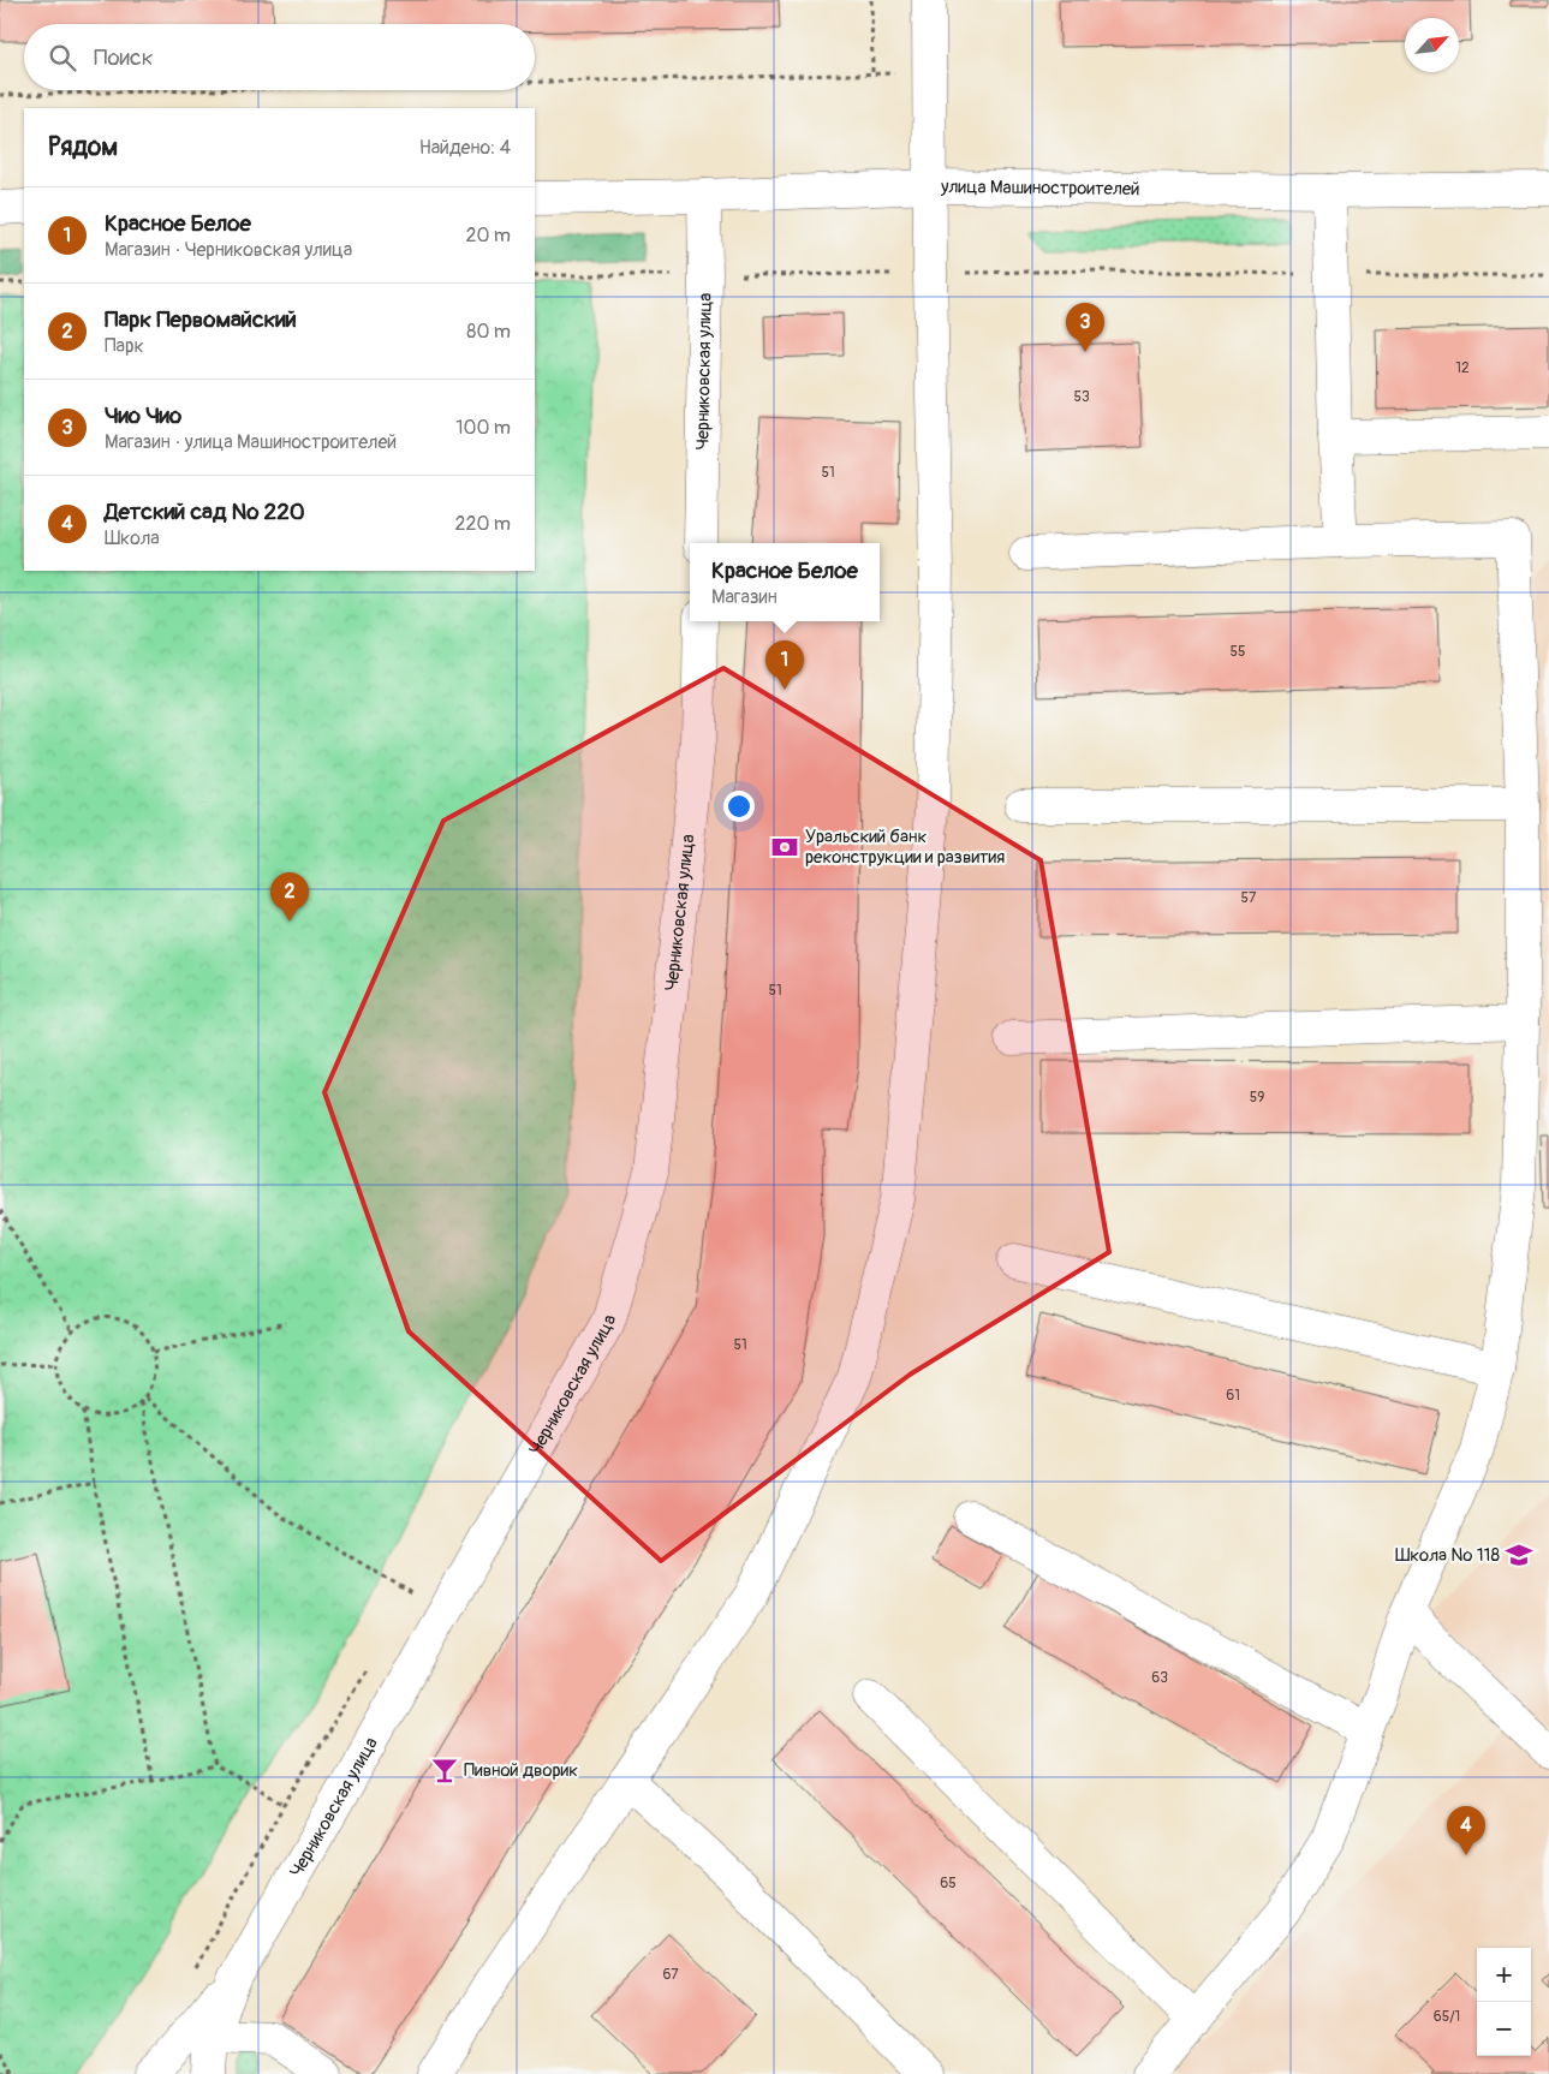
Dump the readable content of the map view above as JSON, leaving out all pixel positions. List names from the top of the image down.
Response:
{
  "streets": {
    "street": ["улица Машиностроителей", "Черниковская улица"]
  },
  "crossings": [
    ["улица Машиностроителей", "Черниковская улица"]
  ],
  "places": {
    "bank": ["Уральский банк реконструкции и развития"],
    "school or university": ["Школа № 118"],
    "bar": ["Пивной дворик"]
  },
  "house_numbers": [
    "12",
    "53",
    "51",
    "55",
    "57",
    "51",
    "59",
    "51",
    "61",
    "63",
    "65",
    "67",
    "65/1"
  ],
  "north": "top right",
  "page": {
    "search": "Поиск",
    "heading": ["Рядом", "Найдено: 4"],
    "list": [
      {
        "mark": "1",
        "name": "Красное Белое",
        "note": "Магазин · Черниковская улица",
        "value": "20 m"
      },
      {
        "mark": "2",
        "name": "Парк Первомайский",
        "note": "Парк",
        "value": "80 m"
      },
      {
        "mark": "3",
        "name": "Чио Чио",
        "note": "Магазин · улица Машиностроителей",
        "value": "100 m"
      },
      {
        "mark": "4",
        "name": "Детский сад № 220",
        "note": "Школа",
        "value": "220 m"
      }
    ],
    "pins": [
      "3",
      "1",
      "2",
      "4"
    ],
    "popup": ["Красное Белое", "Магазин"],
    "map_buttons": ["+", "−"]
  }
}
